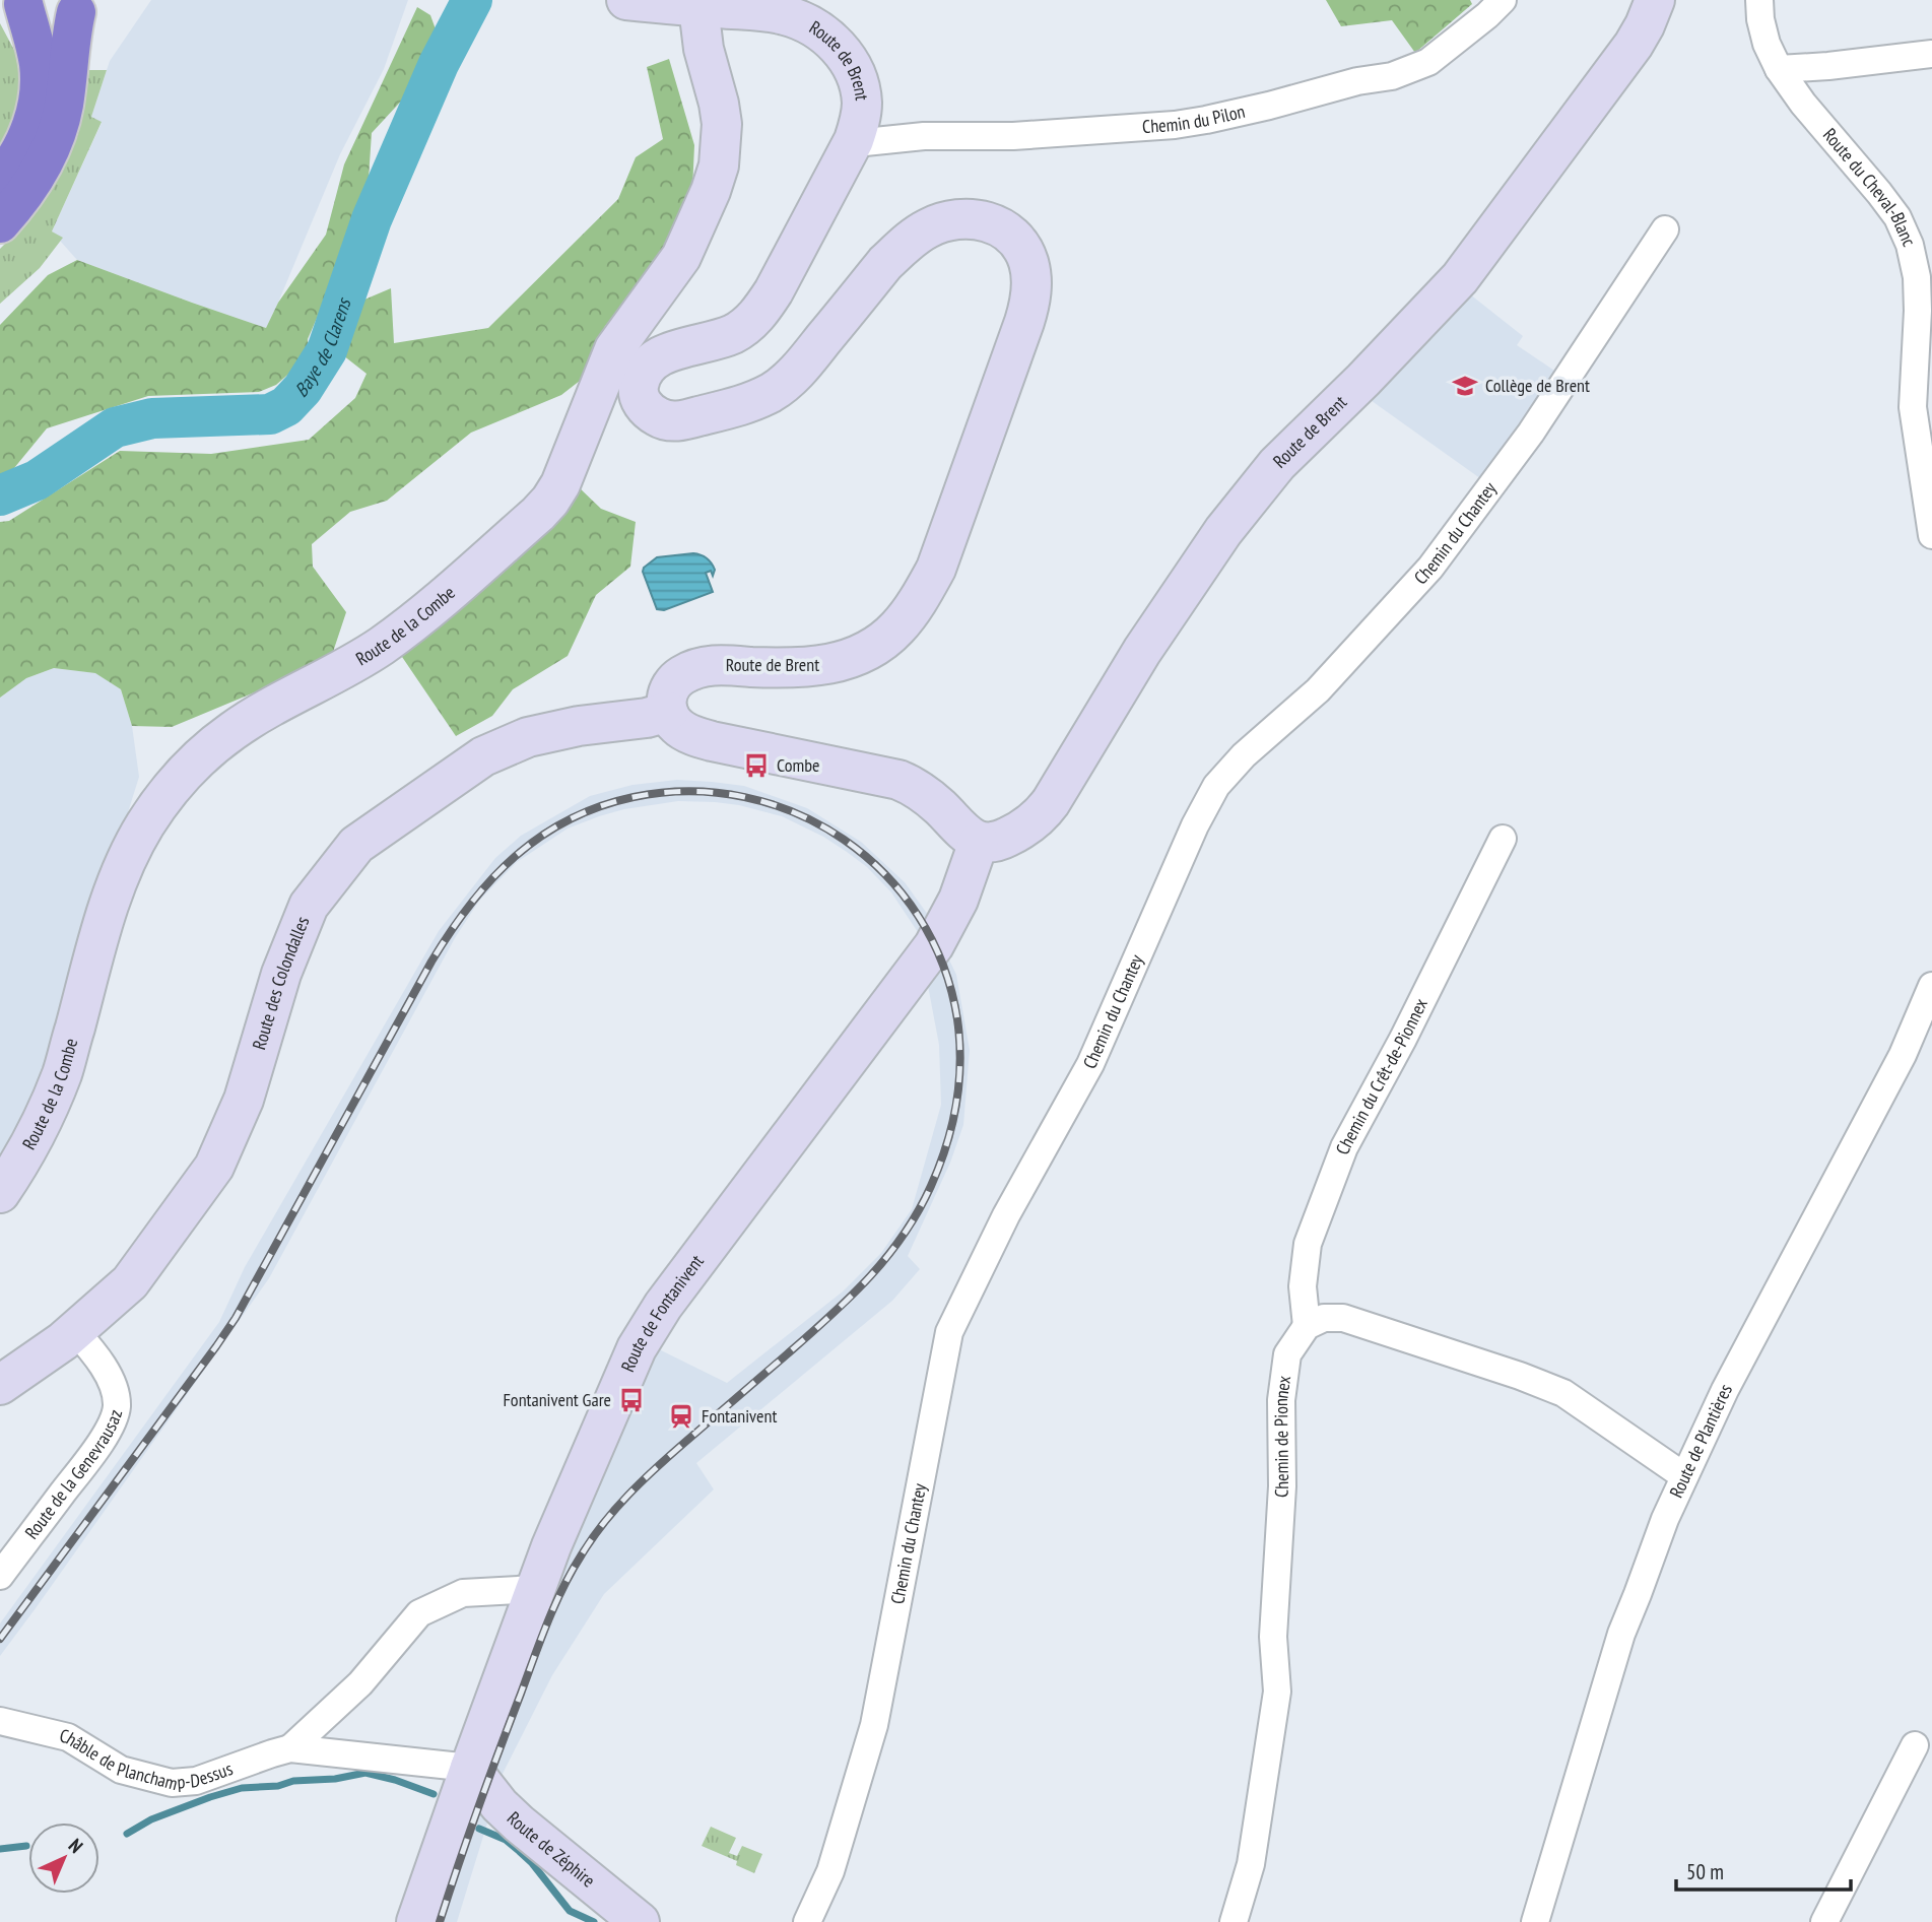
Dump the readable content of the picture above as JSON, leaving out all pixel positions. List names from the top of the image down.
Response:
{
  "streets": {
    "street": [
      "Route de Brent",
      "Chemin du Pilon",
      "Route du Cheval-Blanc",
      "Chemin du Chantey",
      "Route de la Combe",
      "Route des Colondalles",
      "Chemin du Crêt-de-Pionnex",
      "Route de Fontanivent",
      "Chemin de Pionnex",
      "Route de Plantières",
      "Route de la Genevrausaz",
      "Châble de Planchamp-Dessus",
      "Route de Zéphire"
    ]
  },
  "crossings": [
    ["Route de Brent", "Chemin du Pilon"],
    ["Route de Brent", "Route de la Combe"],
    ["Route de Brent", "Route des Colondalles"],
    ["Route de Brent", "Route de Fontanivent"],
    ["Route des Colondalles", "Route de la Genevrausaz"],
    ["Chemin du Crêt-de-Pionnex", "Chemin de Pionnex"],
    ["Route de Fontanivent", "Châble de Planchamp-Dessus"],
    ["Route de Fontanivent", "Route de Zéphire"],
    ["Châble de Planchamp-Dessus", "Route de Zéphire"]
  ],
  "water": ["Baye de Clarens"],
  "places": {
    "school or university": ["Collège de Brent"],
    "bus stop": ["Combe", "Fontanivent Gare"],
    "station": ["Fontanivent"]
  },
  "scale_bar": "50 m",
  "north": "top right"
}
